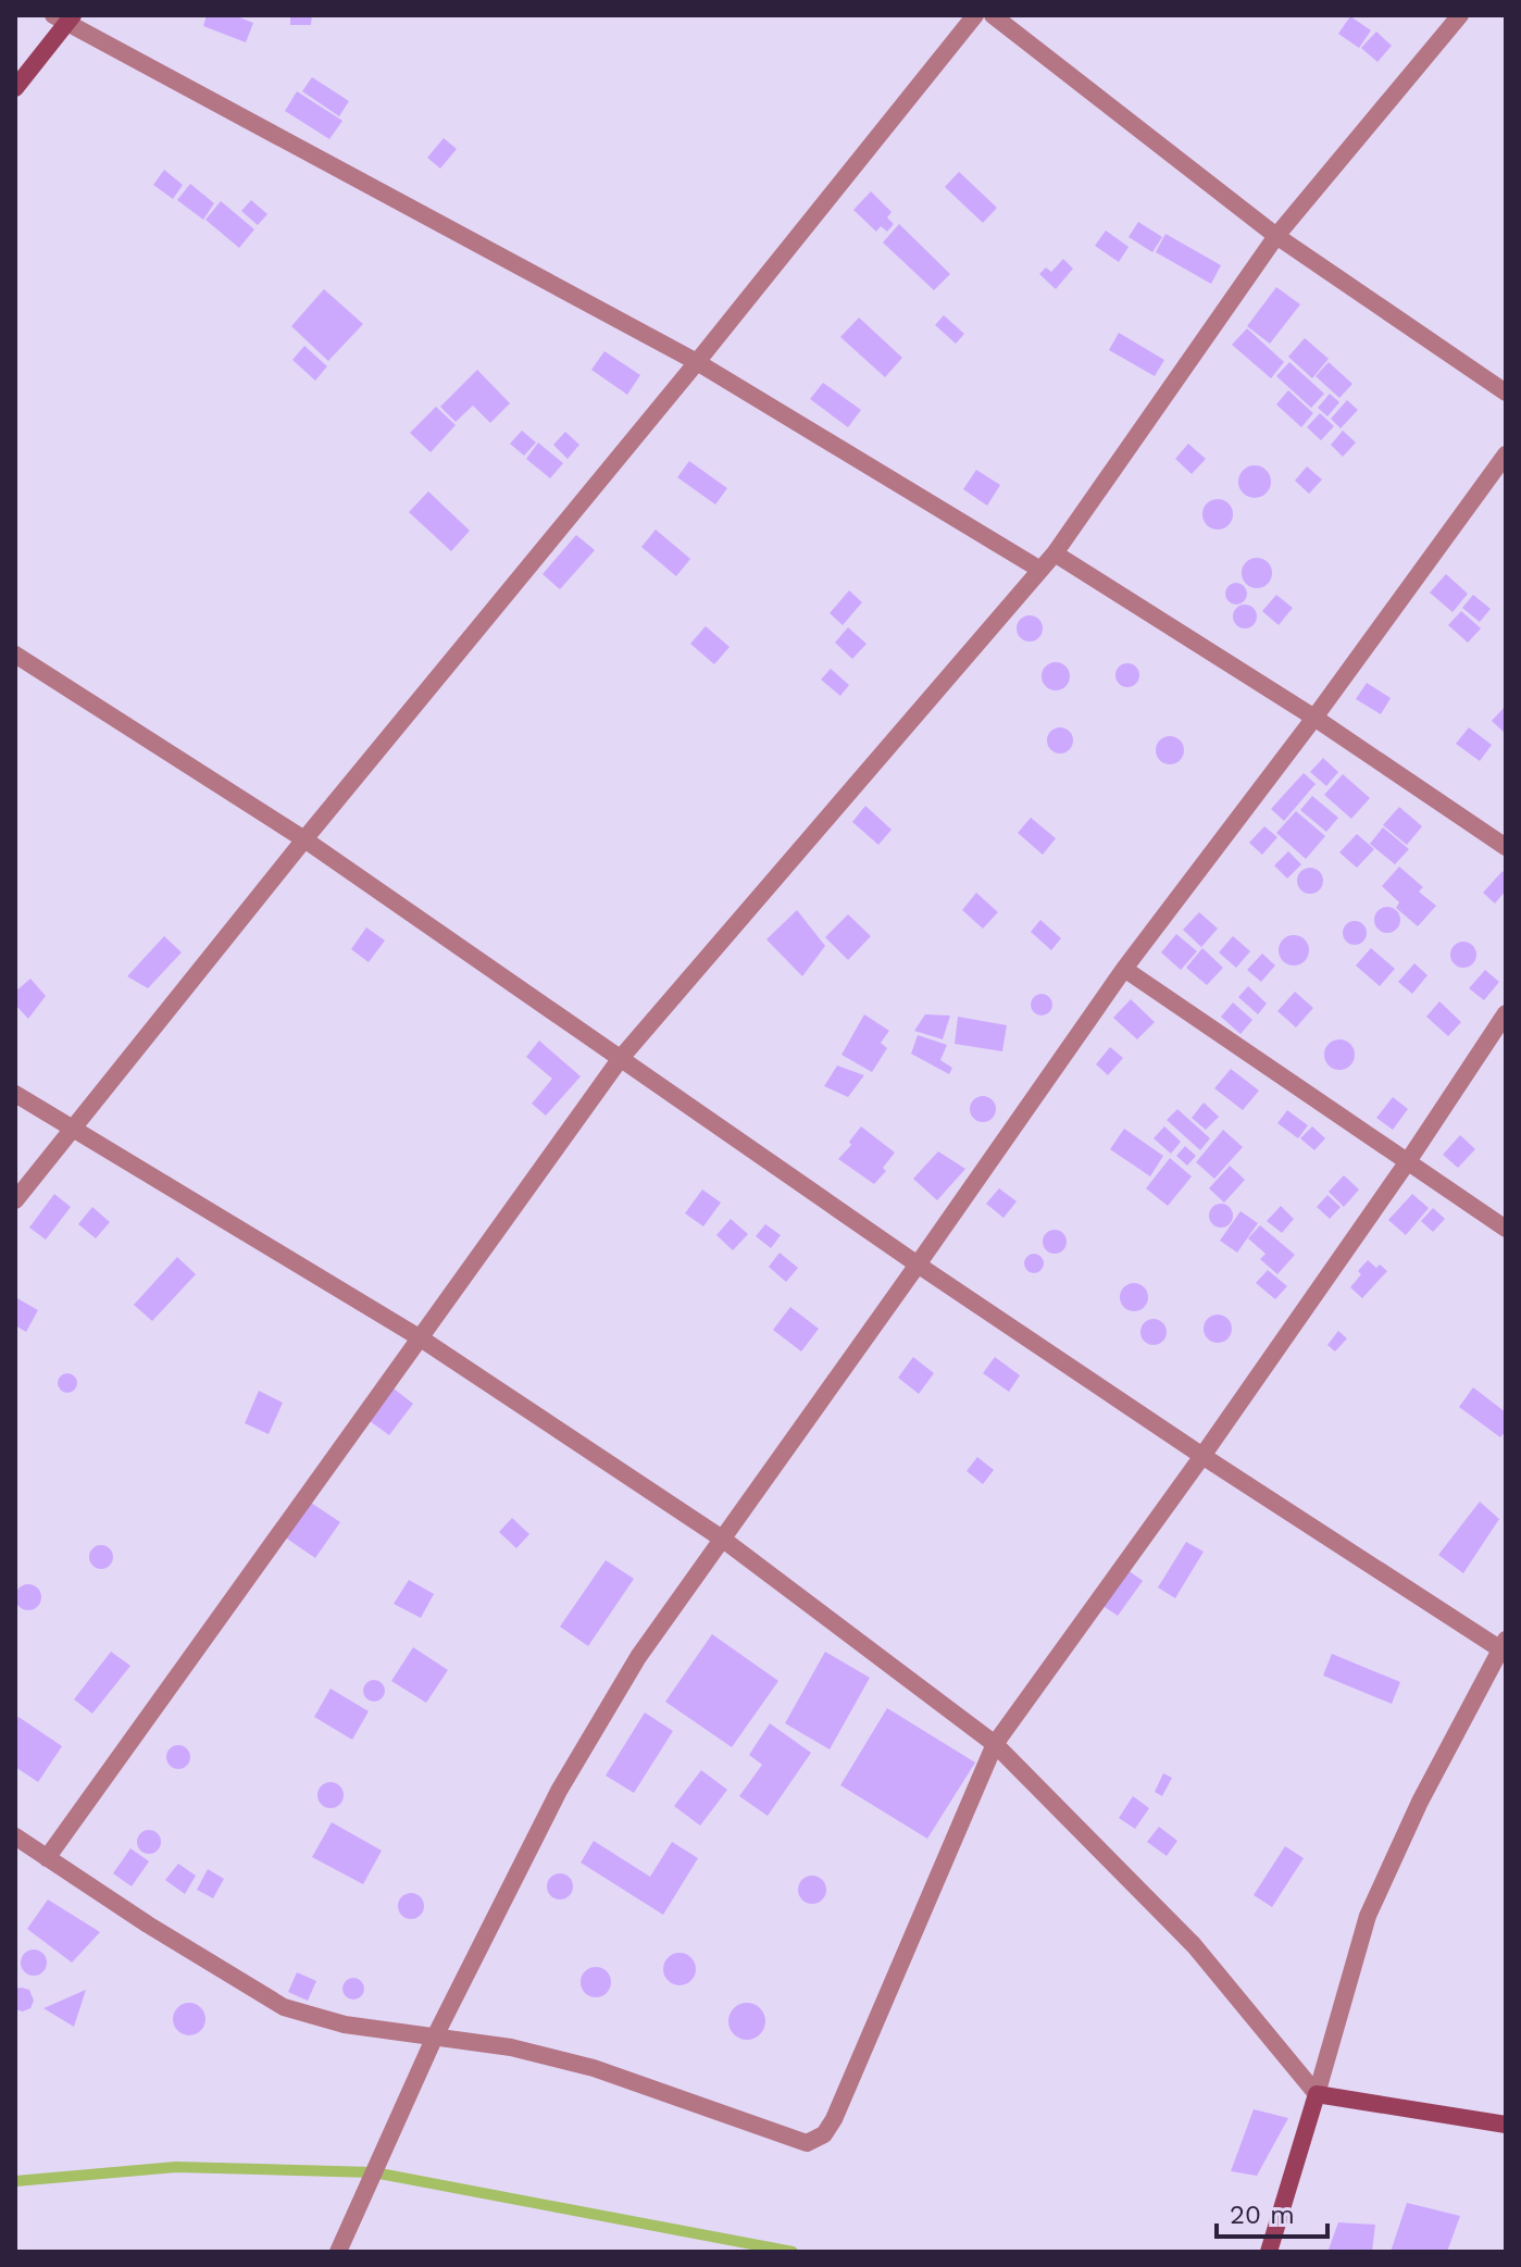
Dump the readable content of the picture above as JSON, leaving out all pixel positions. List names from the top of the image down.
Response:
{
  "scale_bar": "20 m"
}
